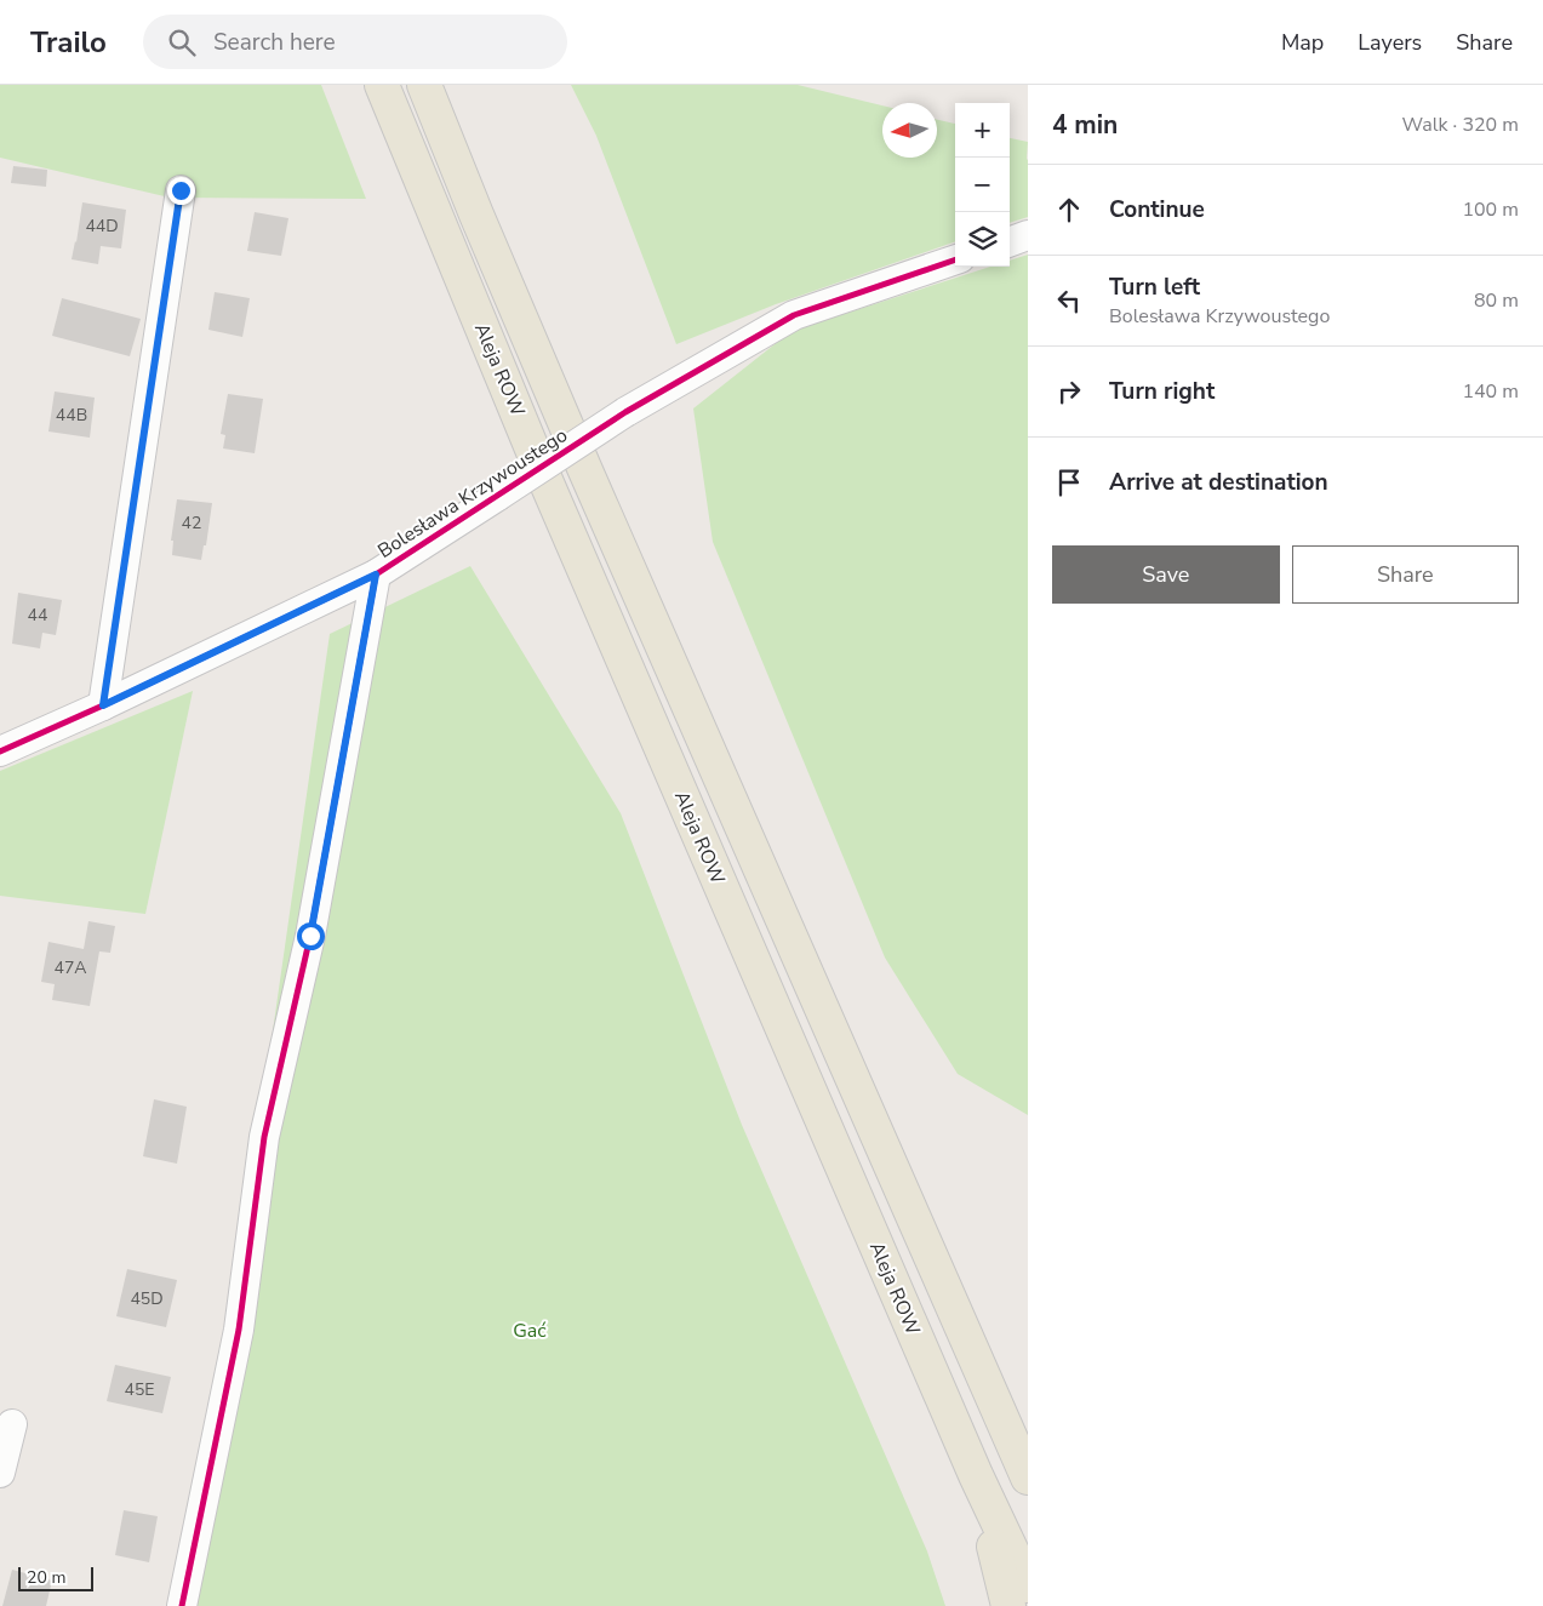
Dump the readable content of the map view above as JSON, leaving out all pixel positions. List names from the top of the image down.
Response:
{
  "streets": {
    "main road": ["Aleja ROW"],
    "street": ["Bolesława Krzywoustego"]
  },
  "parks": ["Gać"],
  "house_numbers": [
    "44D",
    "44B",
    "42",
    "44",
    "47A",
    "45D",
    "45E"
  ],
  "scale_bar": "20 m",
  "north": "left",
  "page": {
    "header": "Trailo",
    "search": "Search here",
    "nav": ["Map", "Layers", "Share"],
    "heading": ["4 min", "Walk · 320 m"],
    "map_buttons": ["+", "−"],
    "list": [
      ["Continue", "100 m"],
      ["Turn left", "Bolesława Krzywoustego", "80 m"],
      ["Turn right", "140 m"],
      "Arrive at destination"
    ],
    "buttons": ["Save", "Share"],
    "scale": "20 m"
  }
}
